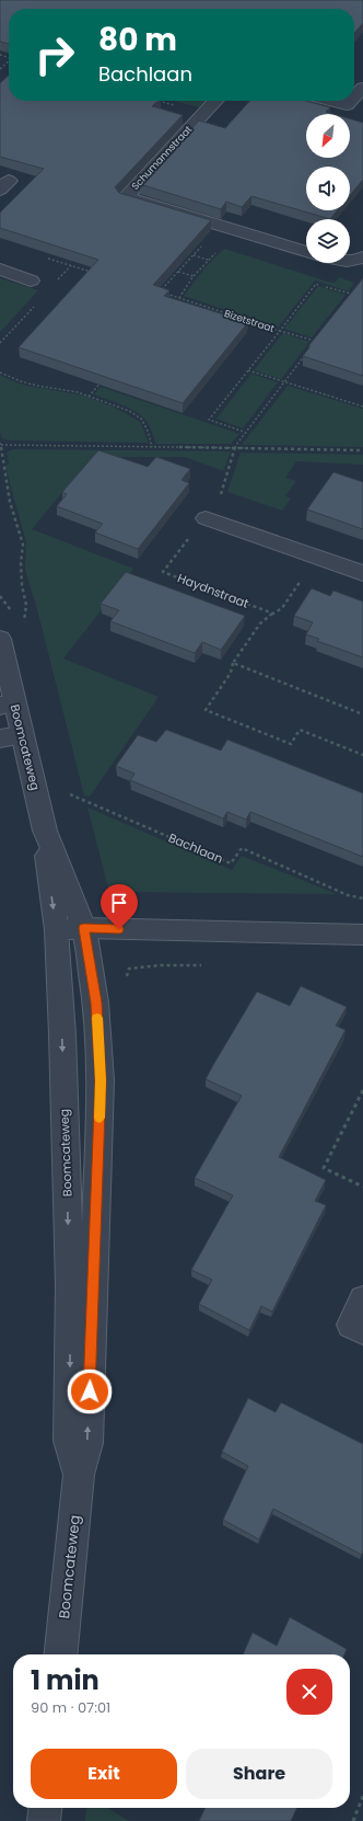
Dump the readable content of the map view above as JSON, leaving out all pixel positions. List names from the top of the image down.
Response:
{
  "streets": {
    "street": ["Schumannstraat", "Boomcateweg"],
    "path": ["Bizetstraat", "Haydnstraat", "Bachlaan"]
  },
  "crossings": [
    ["Schumannstraat", "Bizetstraat"]
  ],
  "north": "bottom left",
  "page": {
    "turn": ["80 m", "Bachlaan"],
    "heading": ["1 min", "90 m · 07:01"],
    "buttons": ["Exit", "Share"]
  }
}
